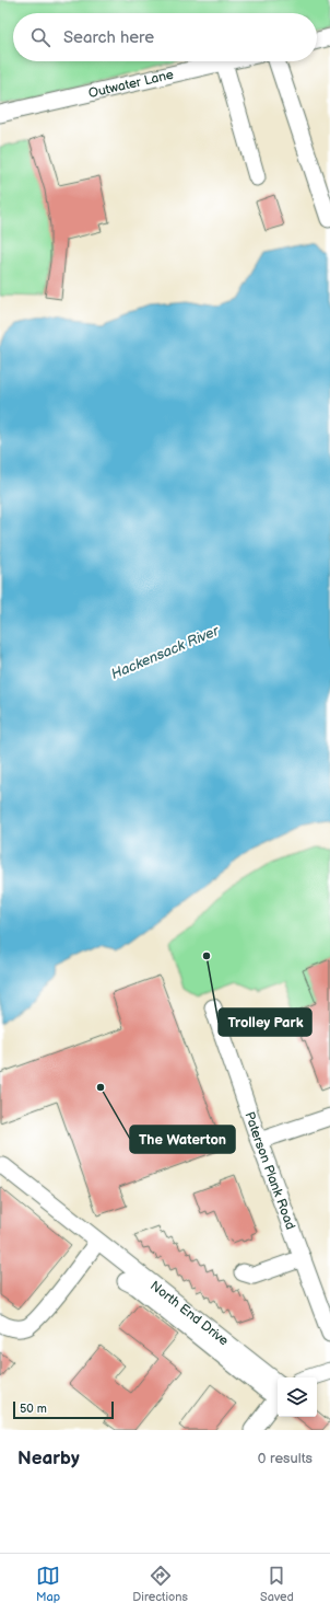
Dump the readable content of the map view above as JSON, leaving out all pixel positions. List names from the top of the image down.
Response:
{
  "streets": {
    "street": ["Outwater Lane", "Paterson Plank Road", "North End Drive"]
  },
  "water": ["Hackensack River"],
  "places": ["Trolley Park", "The Waterton"],
  "scale_bar": "50 m",
  "page": {
    "search": "Search here",
    "scale": "50 m",
    "heading": ["Nearby", "0 results"],
    "nav": ["Map", "Directions", "Saved"]
  }
}
